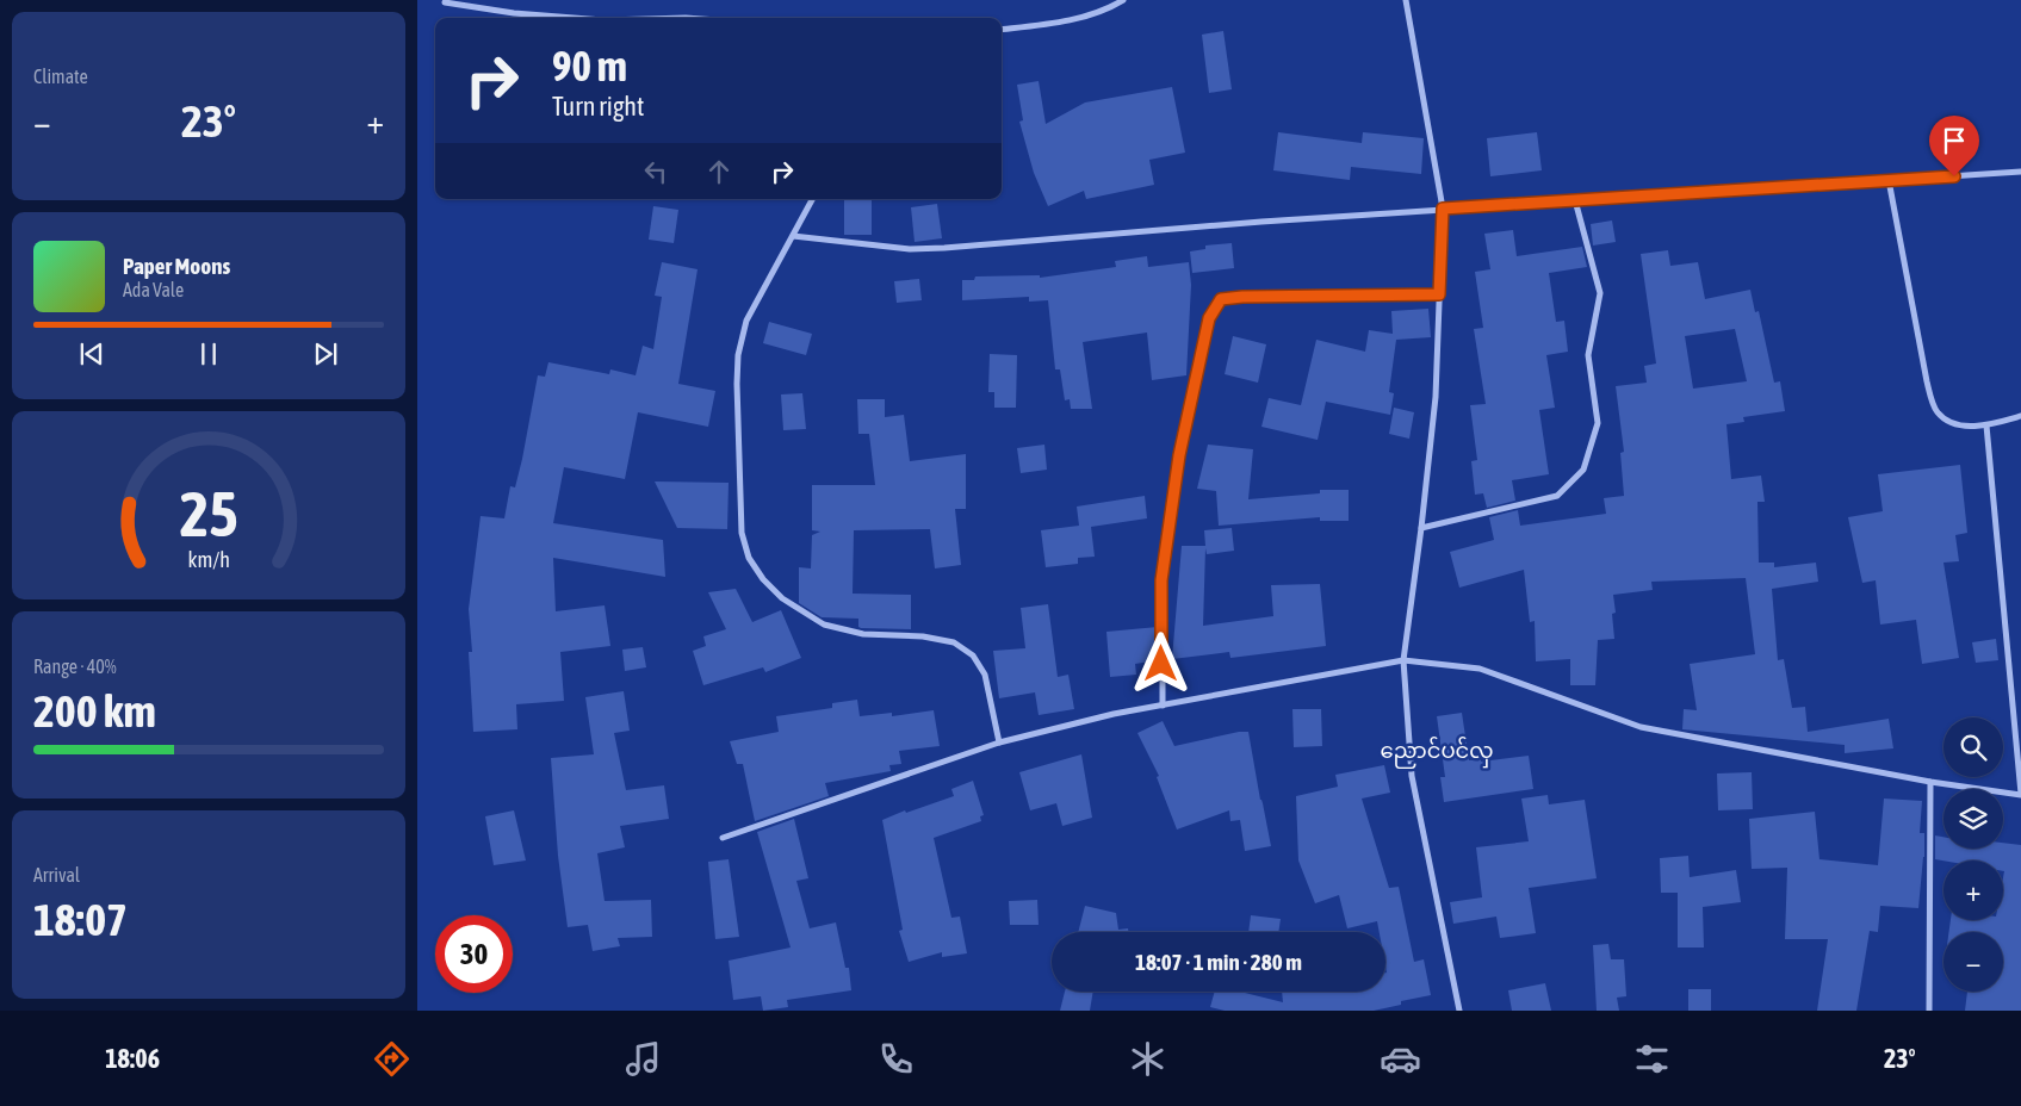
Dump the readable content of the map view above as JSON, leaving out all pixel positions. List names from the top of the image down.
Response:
{
  "districts": ["ညောင်ပင်လှ"],
  "page": {
    "tile": [
      "Climate",
      ["Range · 40%", "200 km"],
      ["Arrival", "18:07"]
    ],
    "turn": ["90 m", "Turn right"],
    "heat": ["−", "23°", "+"],
    "song": ["Paper Moons", "Ada Vale"],
    "map_buttons": ["+", "−"],
    "limit": "30",
    "trip": "18:07 · 1 min · 280 m",
    "tabs": ["18:06", "23°"],
    "gauge": ["25", "km/h"]
  }
}
